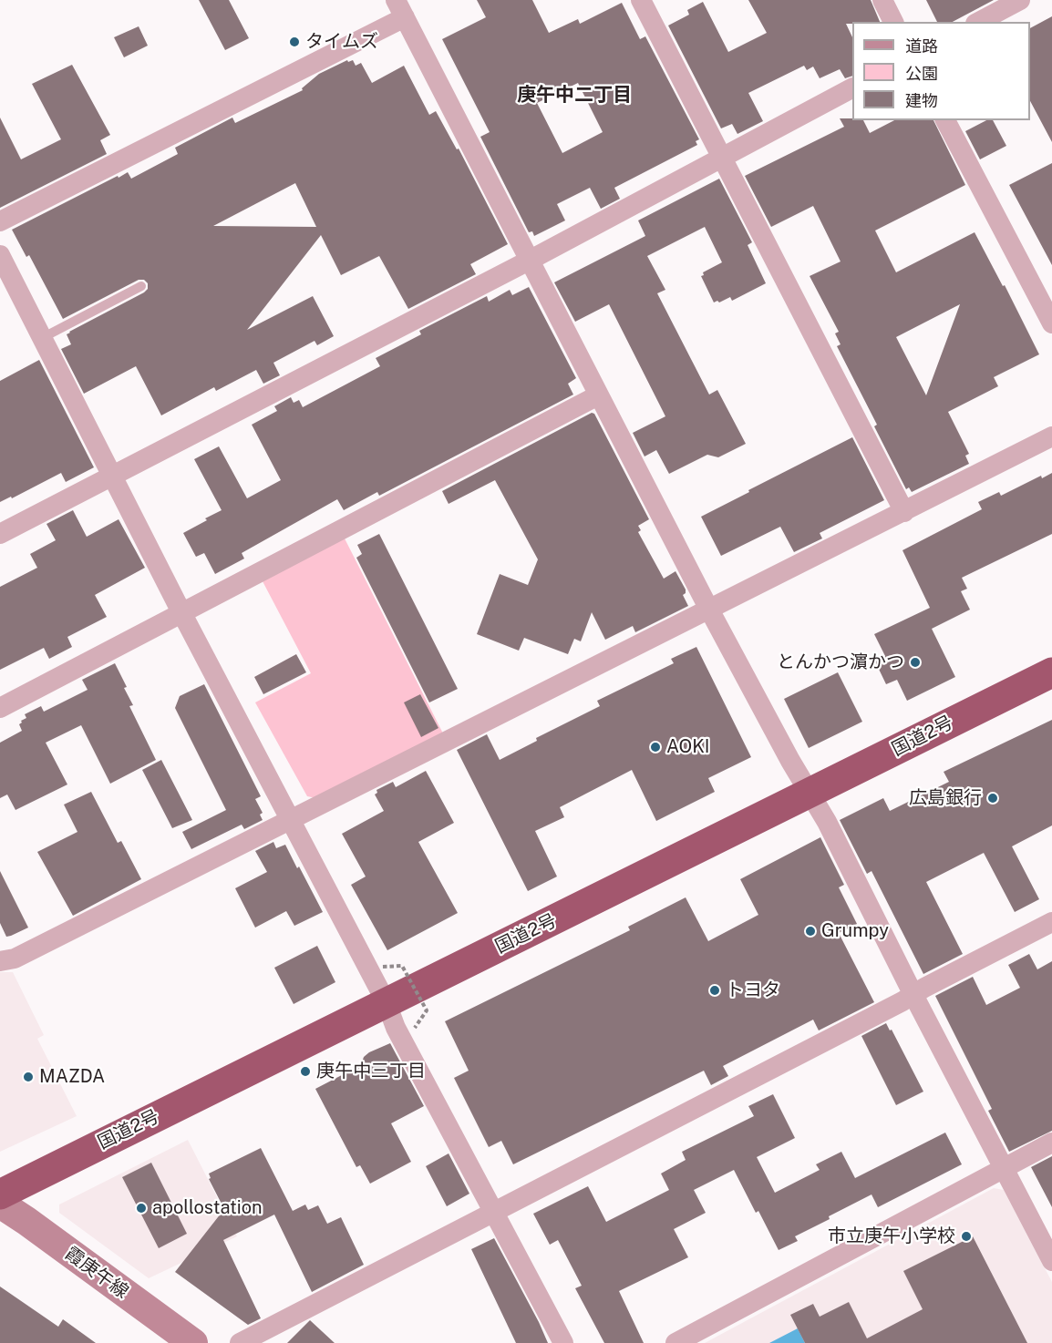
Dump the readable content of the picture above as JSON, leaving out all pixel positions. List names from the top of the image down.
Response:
{
  "streets": {
    "highway": ["国道2号"],
    "street": ["霞庚午線"]
  },
  "districts": ["庚午中二丁目"],
  "places": [
    "タイムズ",
    "とんかつ濵かつ",
    "AOKI",
    "広島銀行",
    "Grumpy",
    "トヨタ",
    "庚午中三丁目",
    "MAZDA",
    "apollostation",
    "市立庚午小学校"
  ],
  "legend": ["道路", "公園", "建物"]
}
